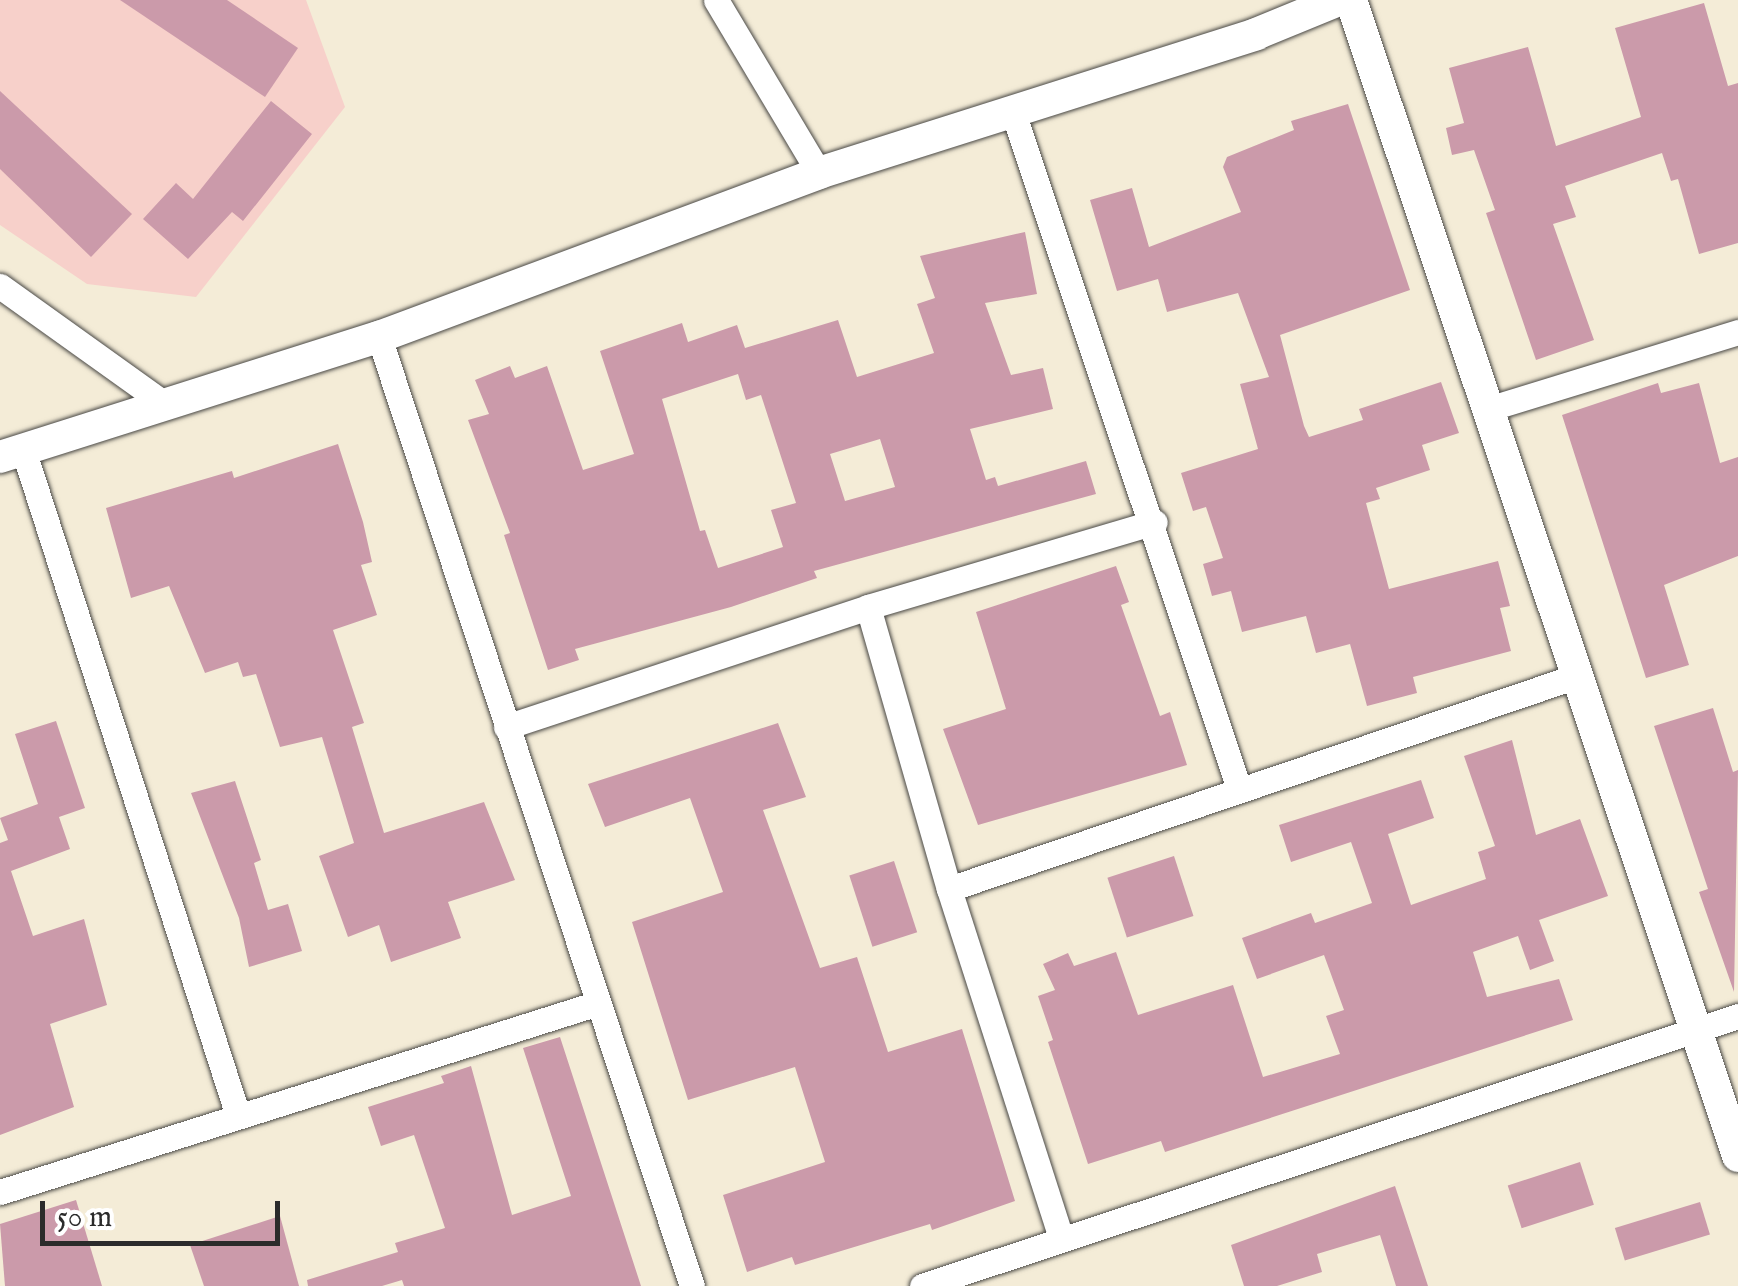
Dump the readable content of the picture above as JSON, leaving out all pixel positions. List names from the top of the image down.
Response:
{
  "scale_bar": "50 m"
}
